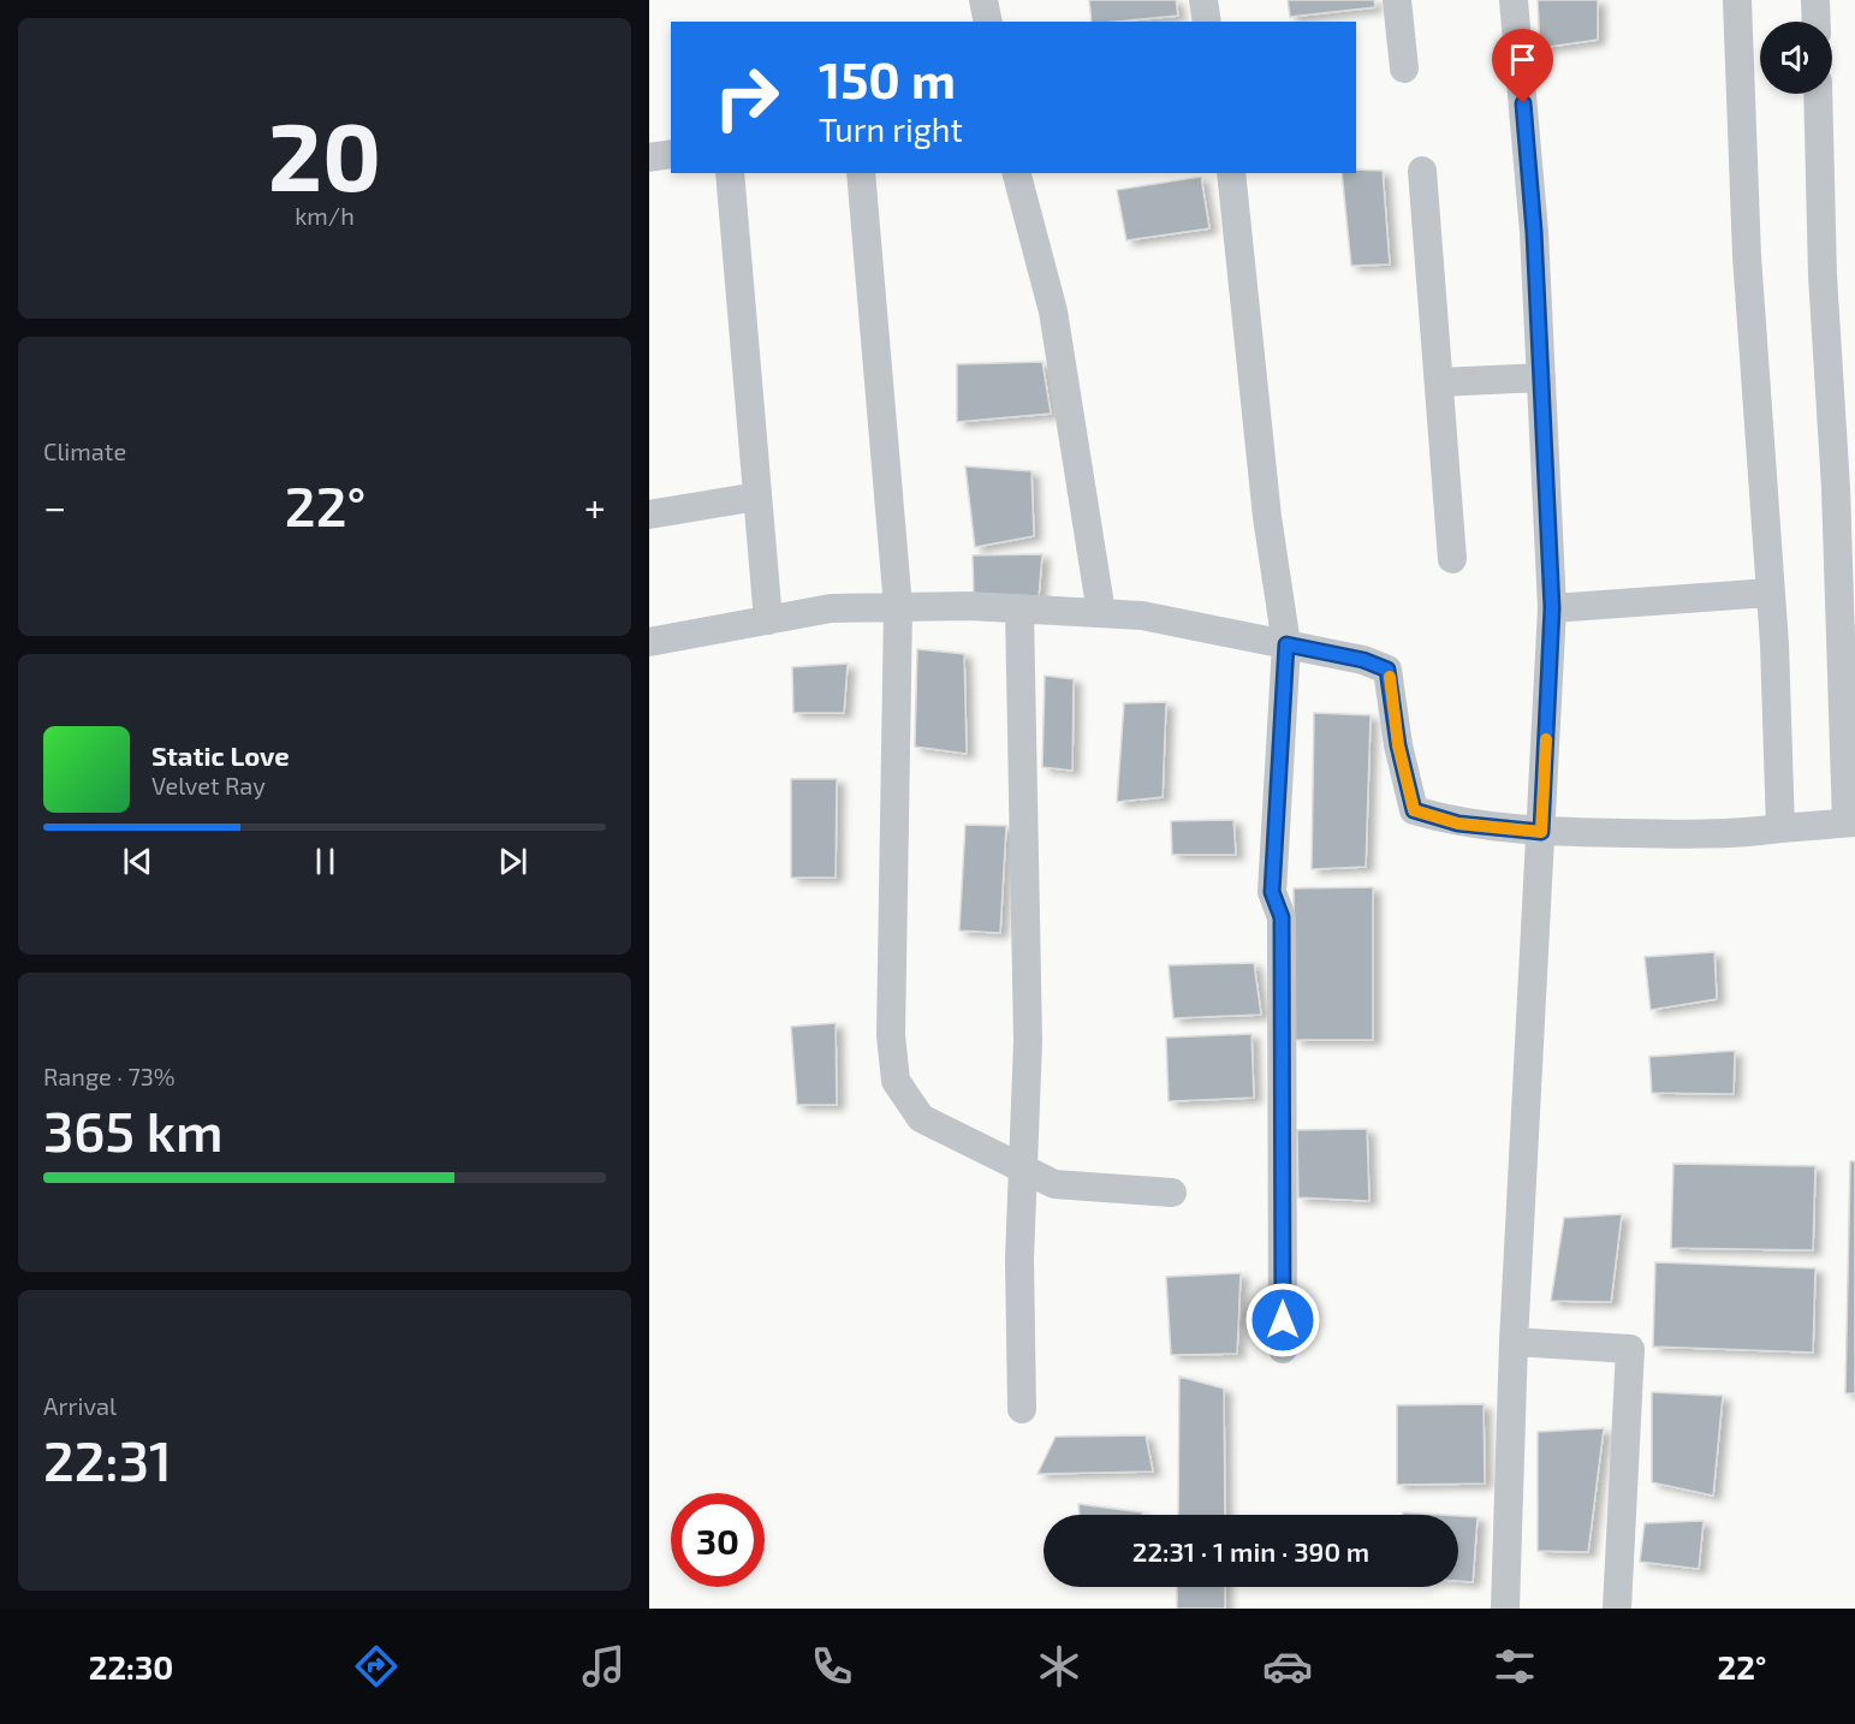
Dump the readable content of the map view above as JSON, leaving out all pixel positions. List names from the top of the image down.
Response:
{
  "page": {
    "tile": [
      ["20", "km/h"],
      "Climate",
      ["Range · 73%", "365 km"],
      ["Arrival", "22:31"]
    ],
    "turn": ["150 m", "Turn right"],
    "heat": ["−", "22°", "+"],
    "song": ["Static Love", "Velvet Ray"],
    "limit": "30",
    "trip": "22:31 · 1 min · 390 m",
    "tabs": ["22:30", "22°"]
  }
}
